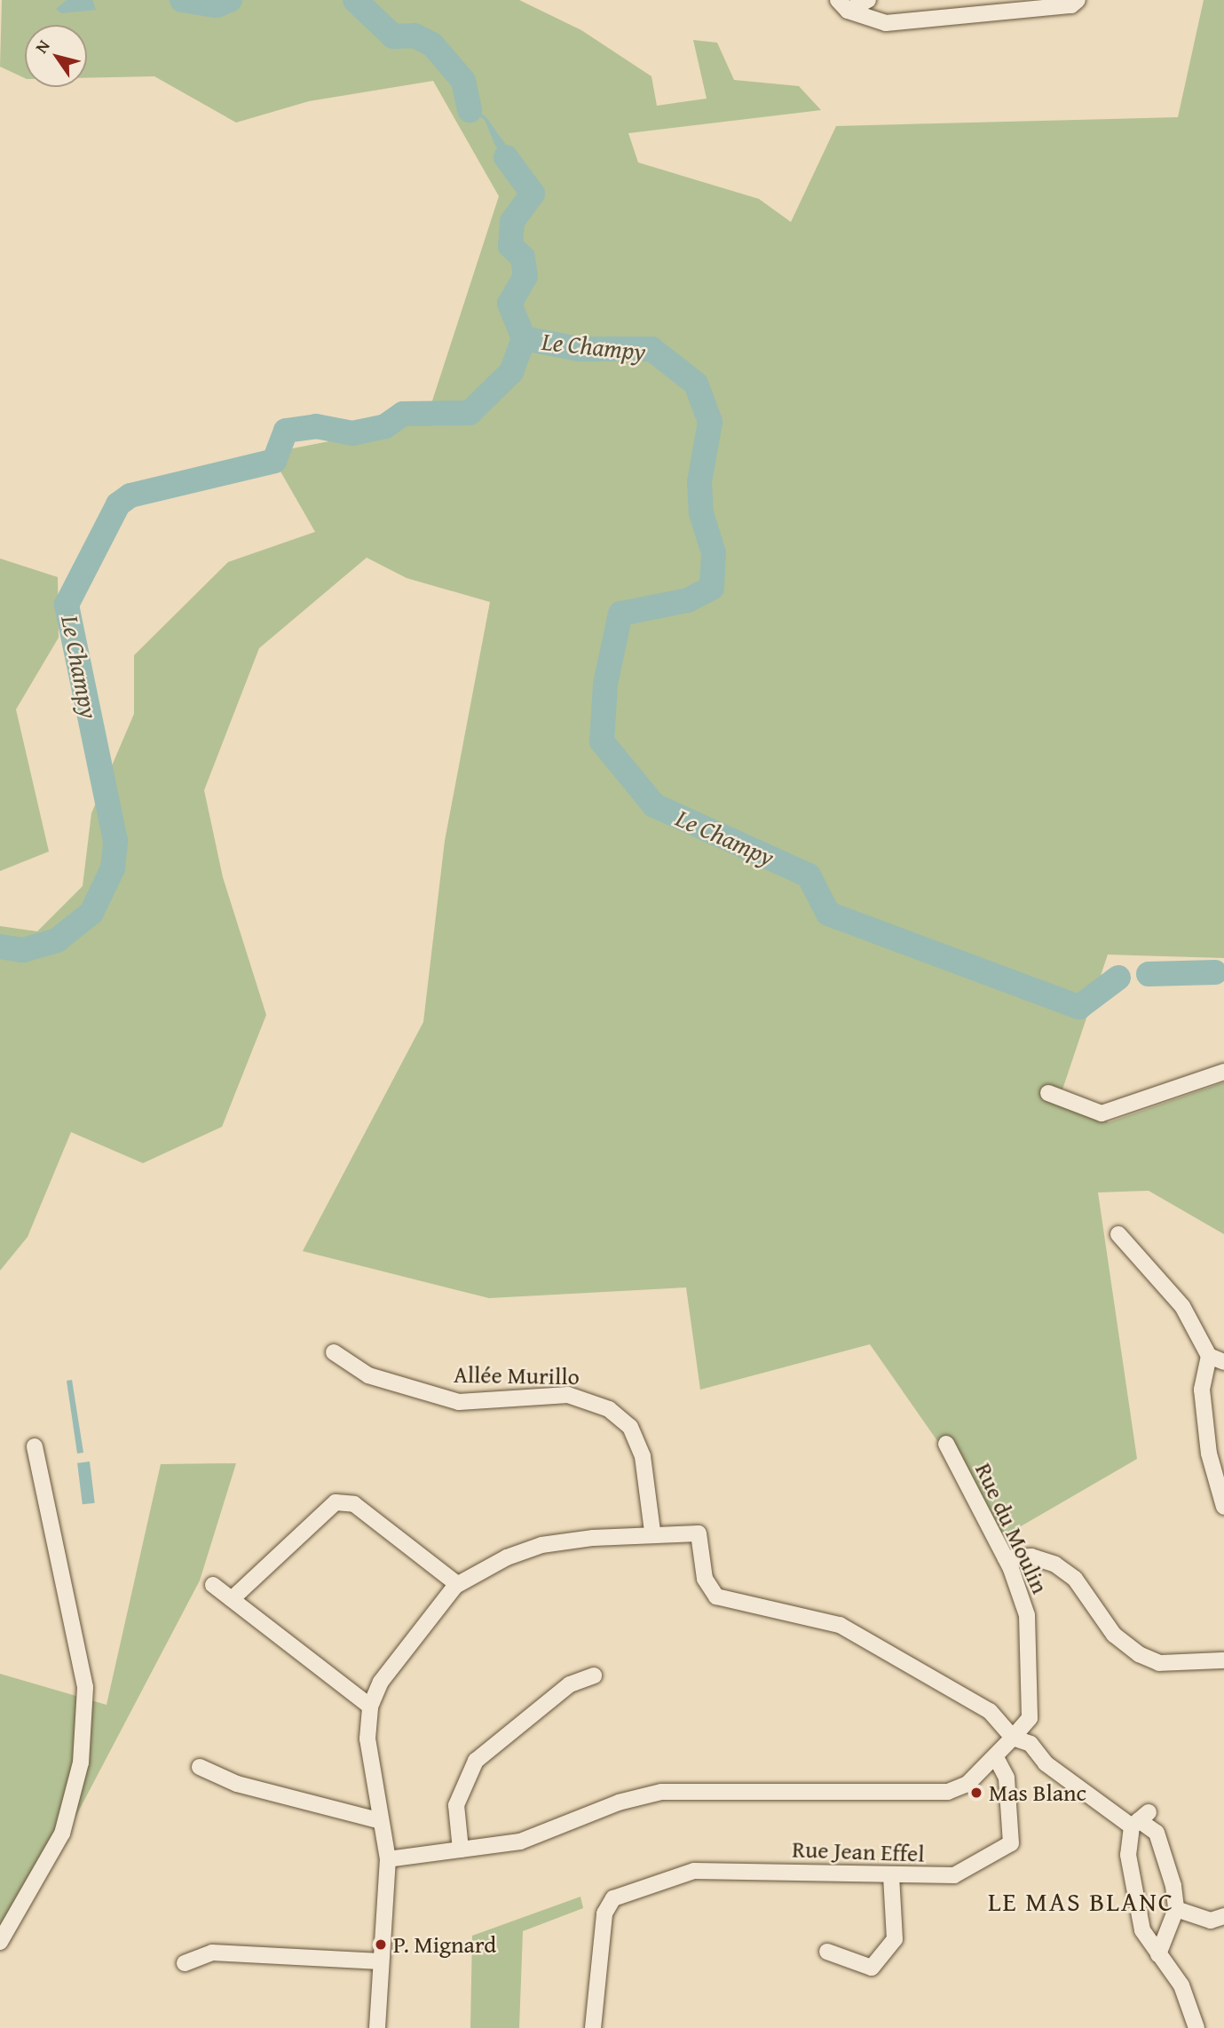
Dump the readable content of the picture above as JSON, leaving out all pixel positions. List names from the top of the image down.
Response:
{
  "streets": {
    "street": ["Allée Murillo", "Rue du Moulin", "Rue Jean Effel"]
  },
  "crossings": [
    ["Rue du Moulin", "Rue Jean Effel"]
  ],
  "districts": ["LE MAS BLANC"],
  "water": ["Le Champy"],
  "places": ["Mas Blanc", "P. Mignard"],
  "north": "top left"
}
